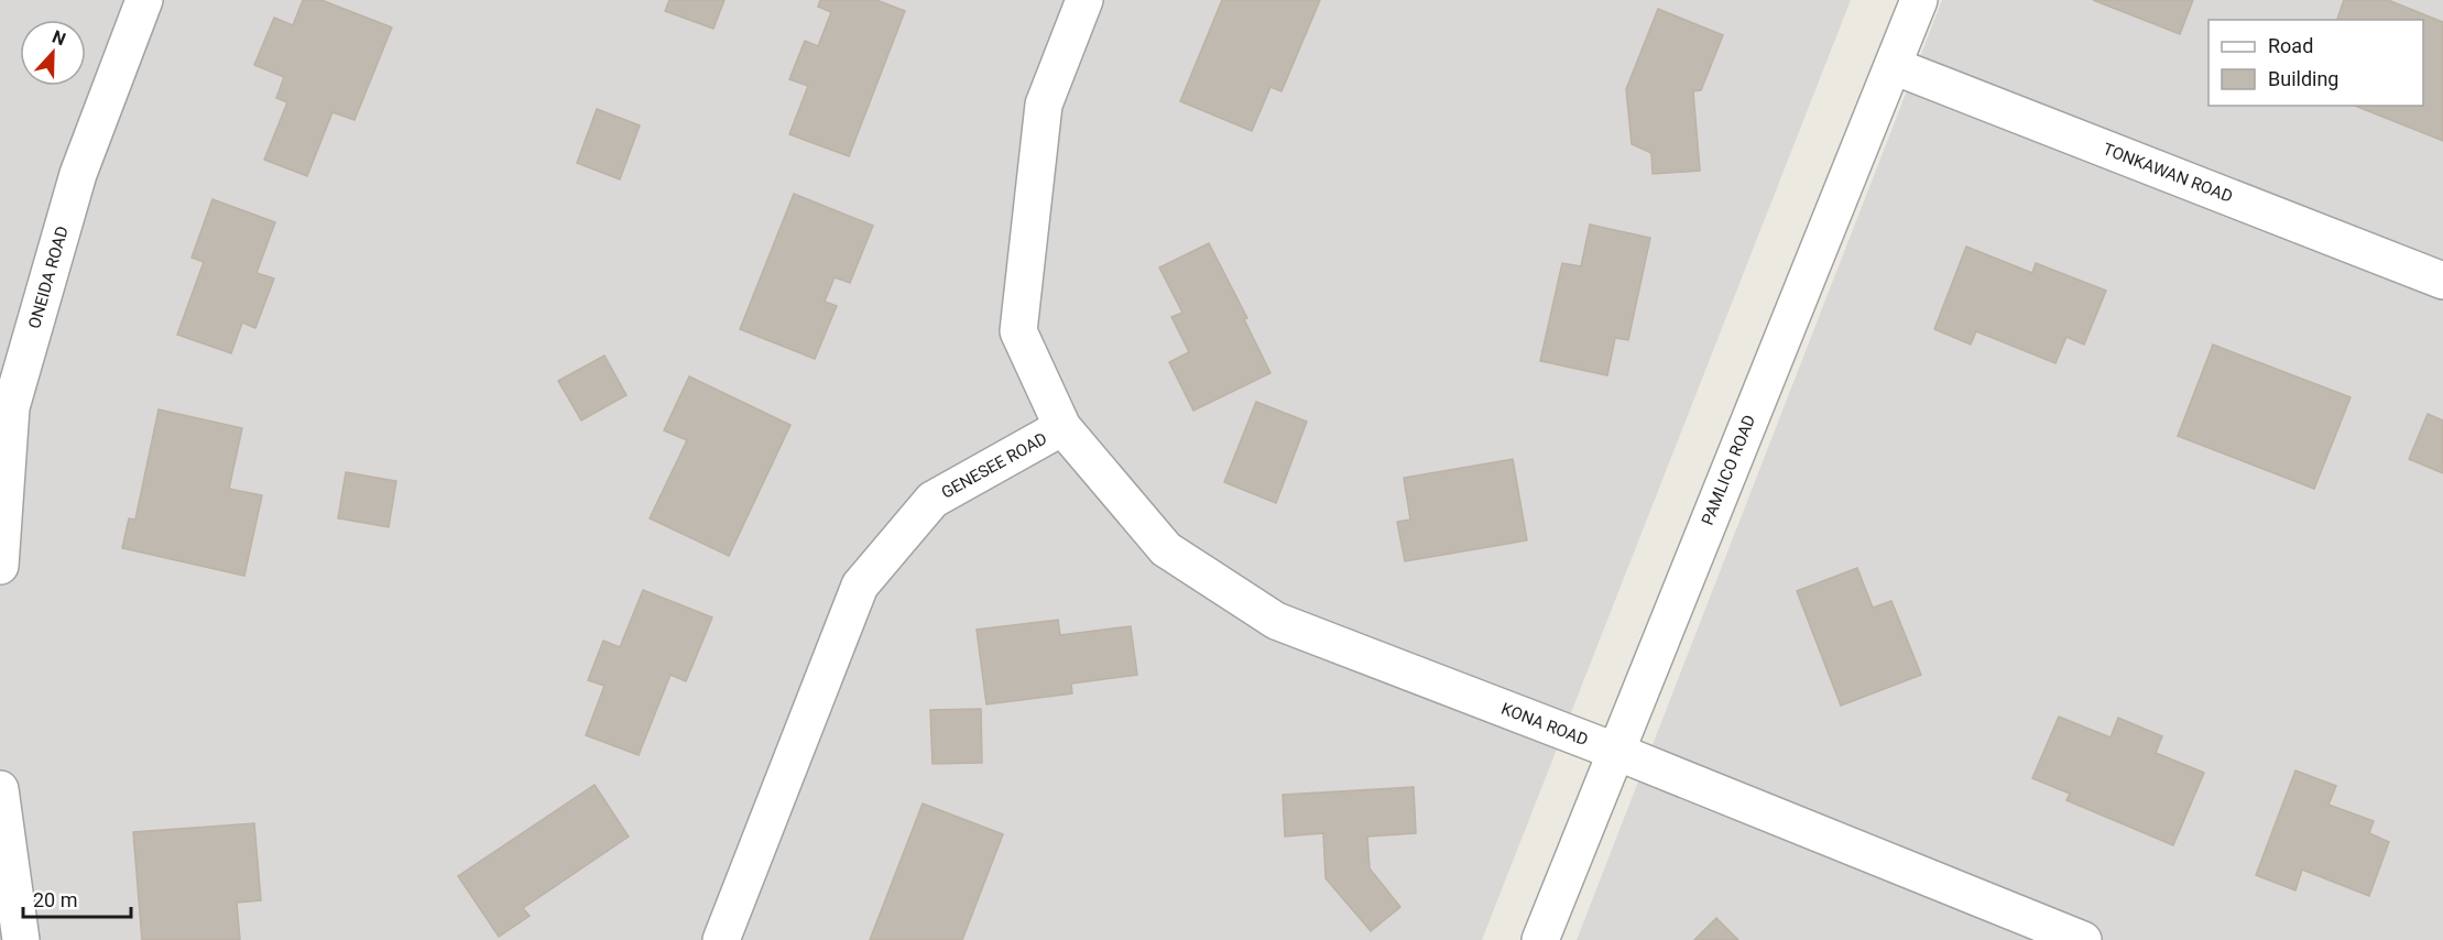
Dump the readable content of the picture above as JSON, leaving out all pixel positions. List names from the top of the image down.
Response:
{
  "streets": {
    "street": [
      "TONKAWAN ROAD",
      "ONEIDA ROAD",
      "GENESEE ROAD",
      "PAMLICO ROAD",
      "KONA ROAD"
    ]
  },
  "crossings": [
    ["TONKAWAN ROAD", "PAMLICO ROAD"],
    ["GENESEE ROAD", "KONA ROAD"],
    ["PAMLICO ROAD", "KONA ROAD"]
  ],
  "legend": ["Road", "Building"],
  "scale_bar": "20 m",
  "north": "top"
}
